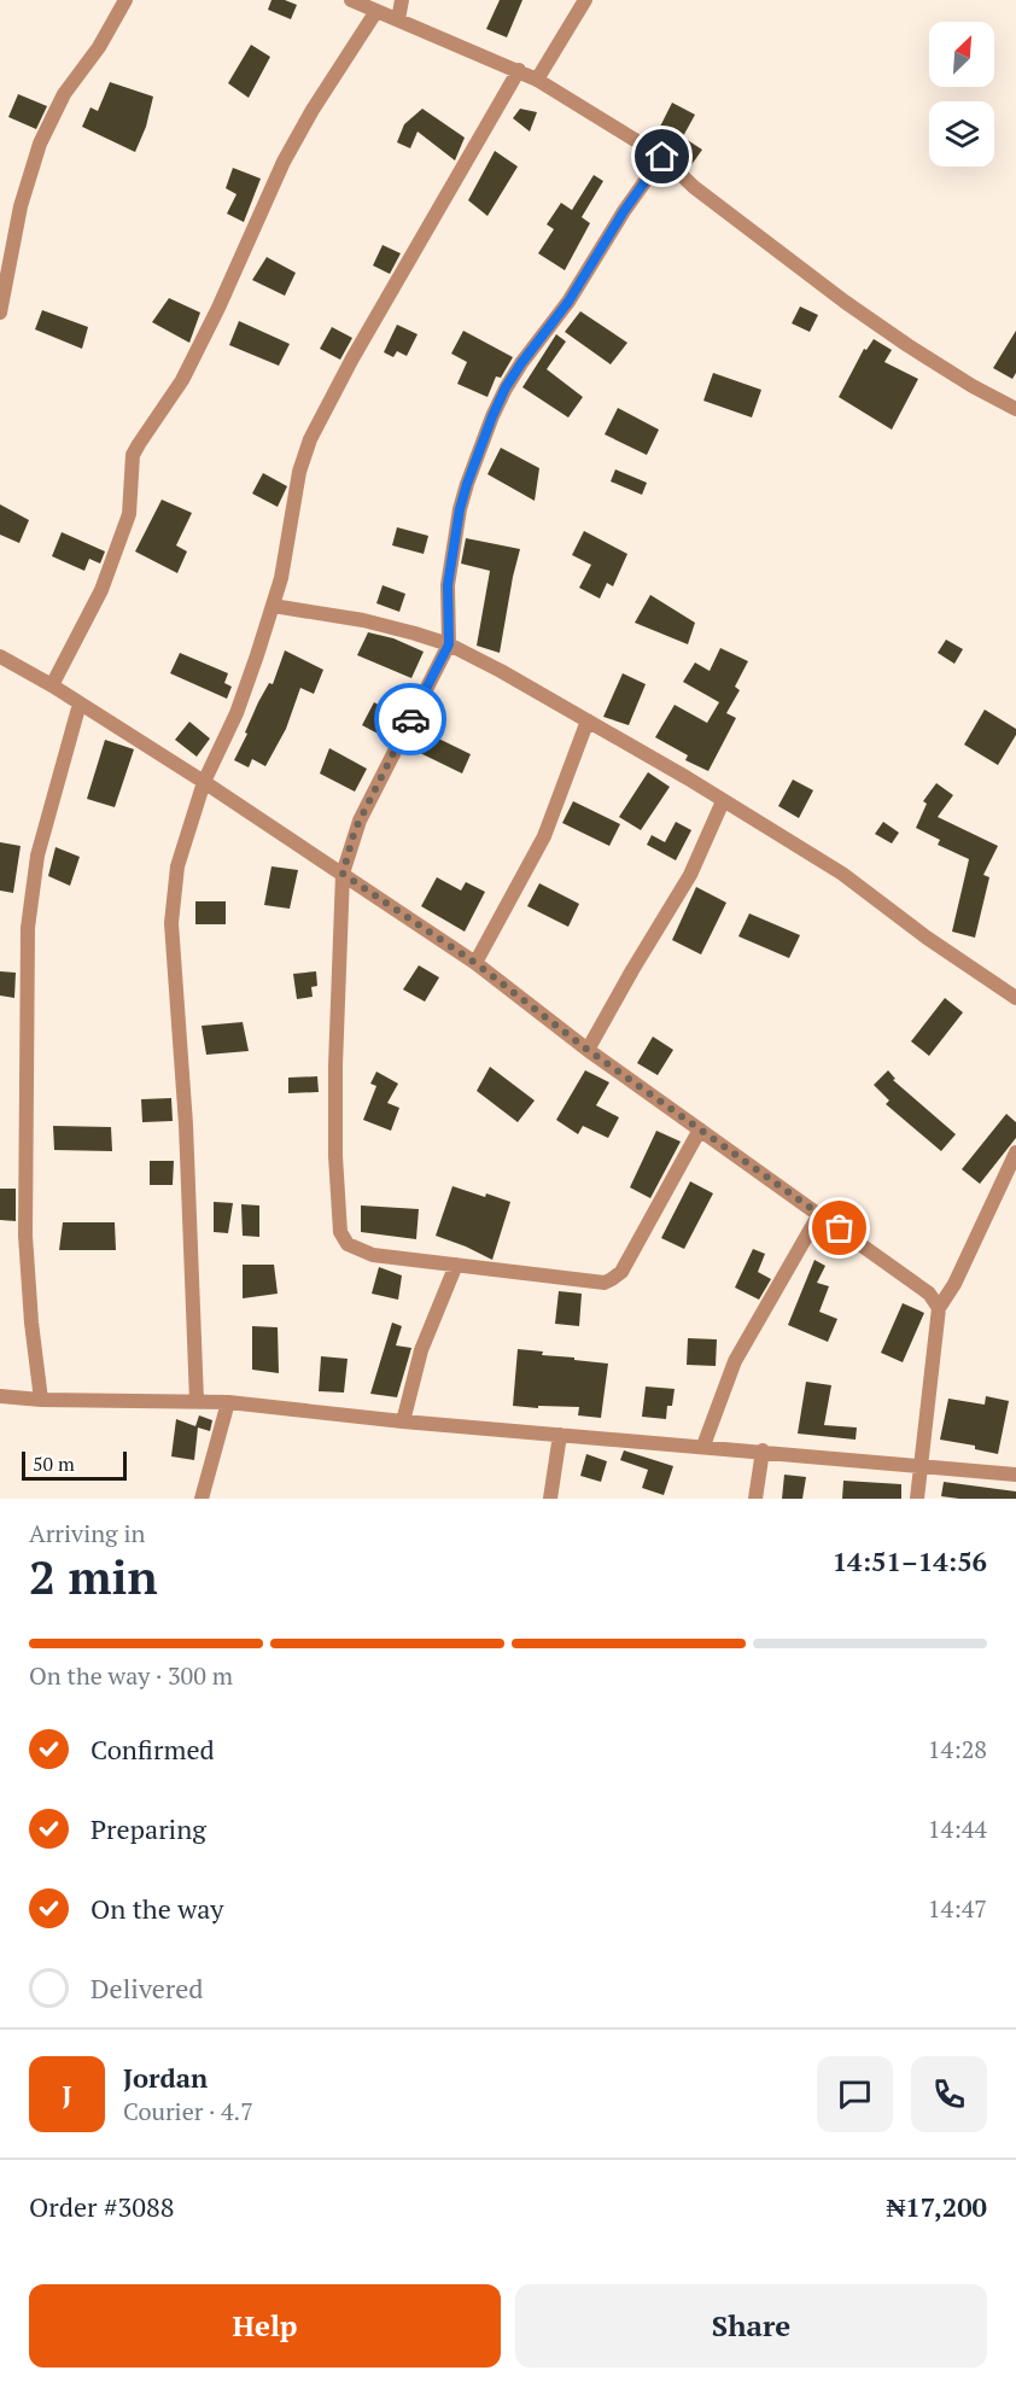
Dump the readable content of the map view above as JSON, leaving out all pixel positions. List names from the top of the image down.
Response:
{
  "scale_bar": "50 m",
  "north": "top right",
  "page": {
    "scale": "50 m",
    "heading": ["2 min", "Arriving in", "14:51–14:56"],
    "panel": [
      "Jordan",
      "Courier · 4.7",
      "Order #3088",
      "₦17,200"
    ],
    "bar": "On the way · 300 m",
    "list": [
      ["Confirmed", "14:28"],
      ["Preparing", "14:44"],
      ["On the way", "14:47"],
      "Delivered"
    ],
    "round": "J",
    "buttons": ["Help", "Share"]
  }
}
